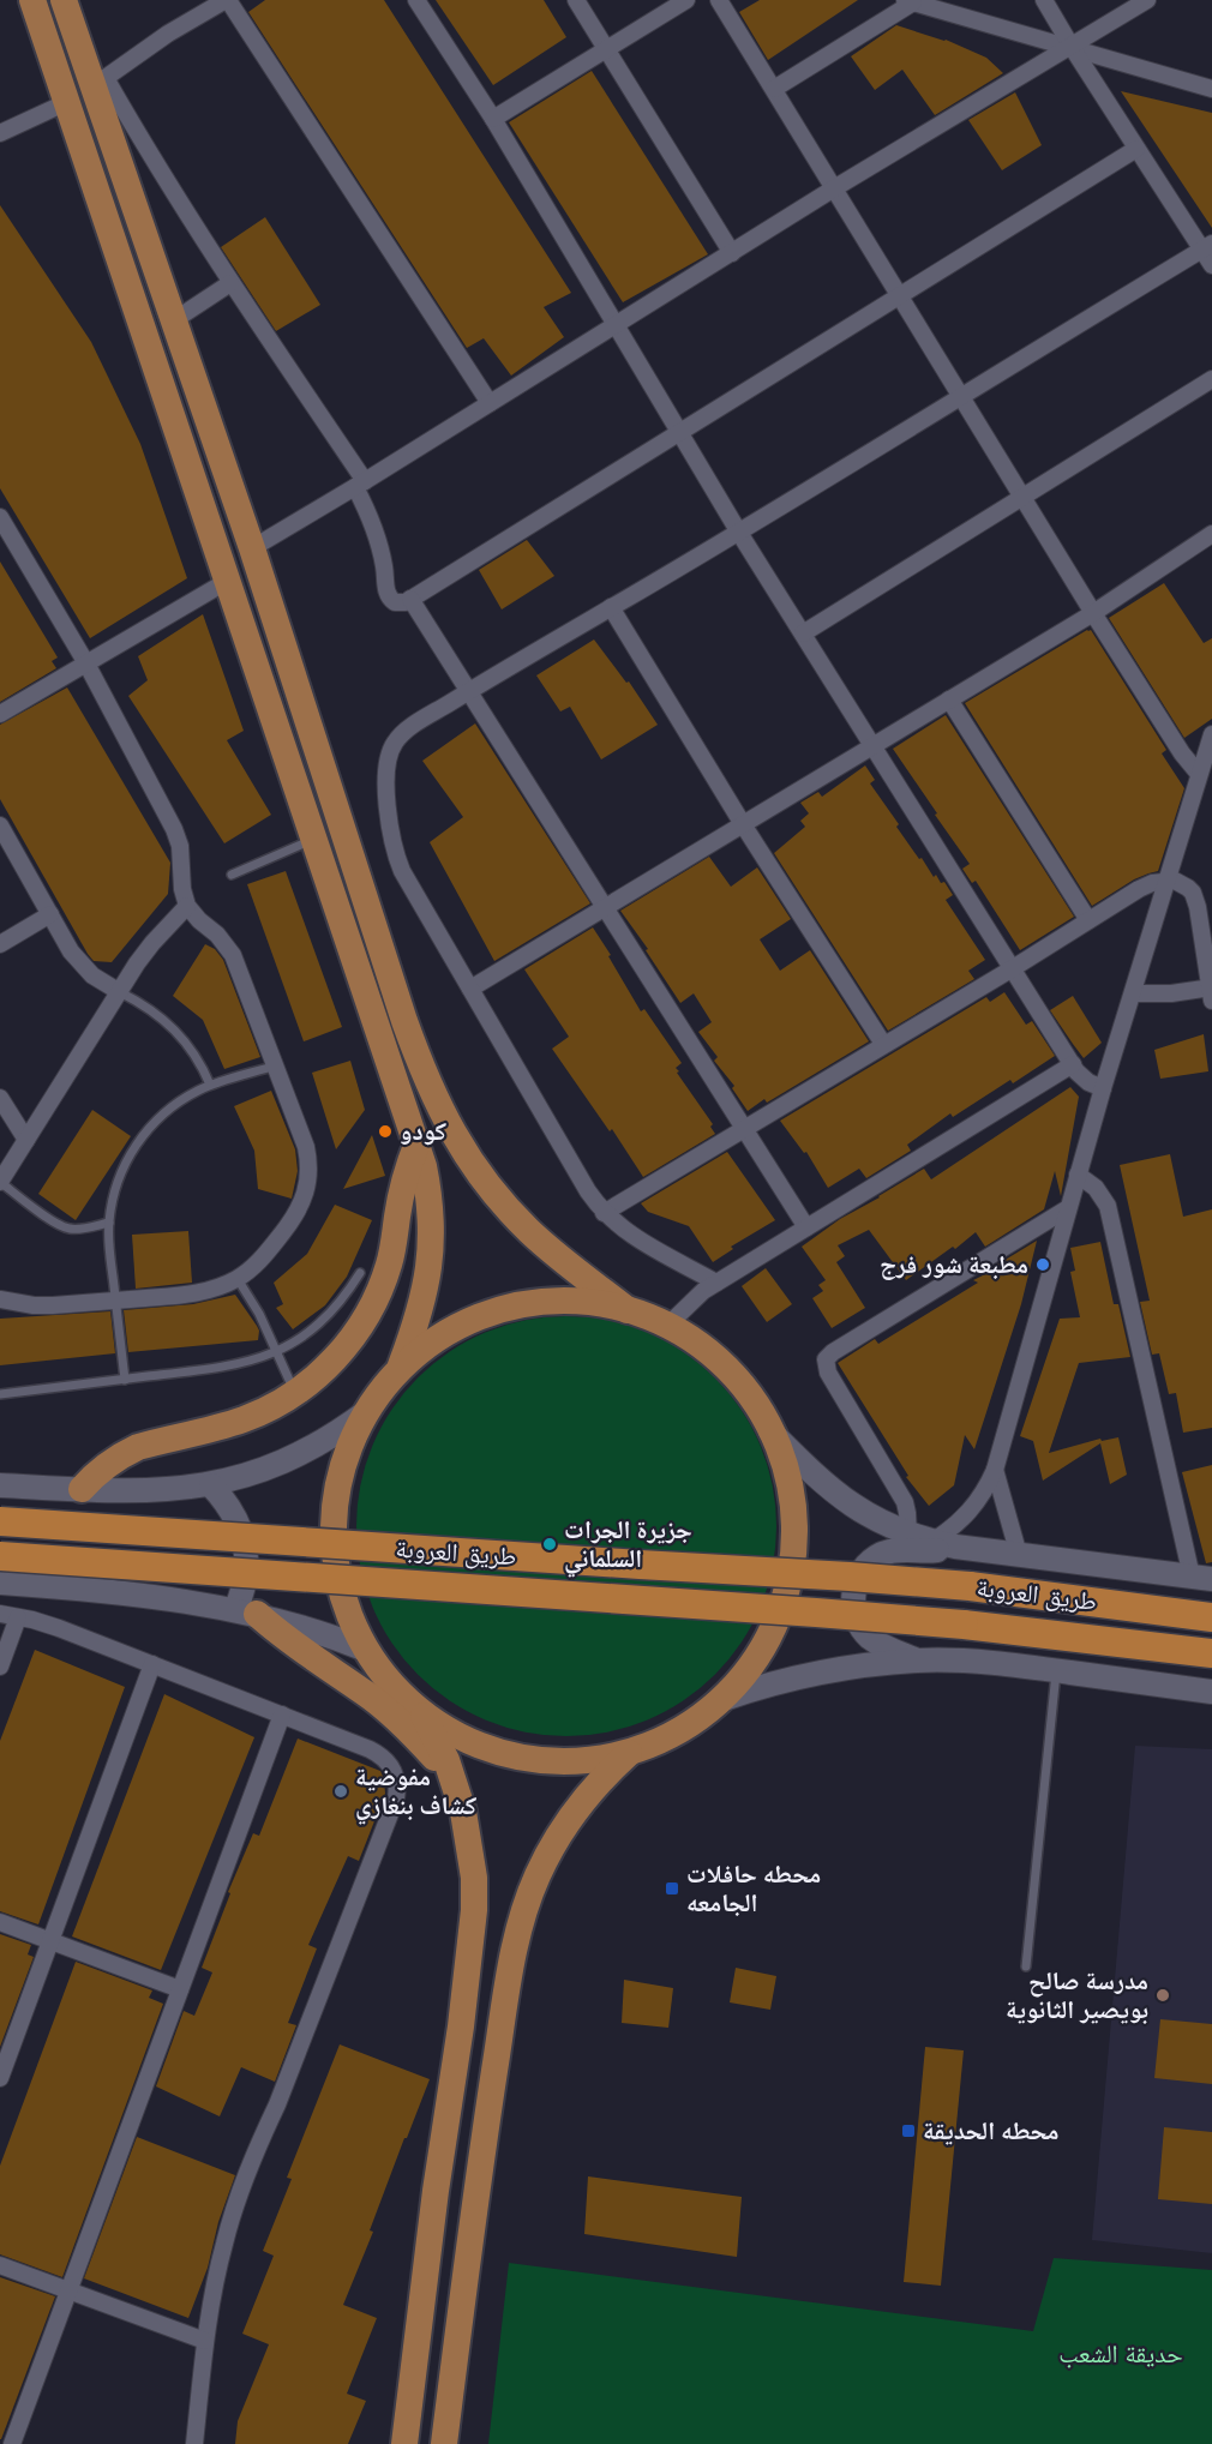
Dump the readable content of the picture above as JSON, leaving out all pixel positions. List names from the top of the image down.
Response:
{
  "streets": {
    "highway": ["طريق العروبة"]
  },
  "parks": ["حديقة الشعب"],
  "places": {
    "other": [
      "كودو",
      "مطبعة شور فرج",
      "جزيرة الجرات السلماني",
      "مفوضية كشاف بنغازي",
      "مدرسة صالح بويصير الثانوية"
    ],
    "transit": ["محطه حافلات الجامعه", "محطه الحديقة"]
  }
}
